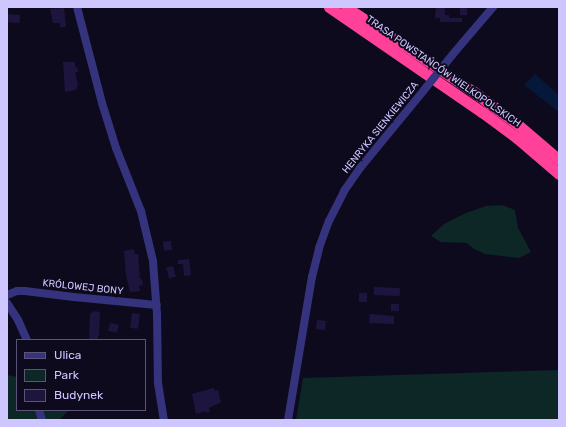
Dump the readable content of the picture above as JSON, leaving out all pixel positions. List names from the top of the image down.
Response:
{
  "streets": {
    "highway": ["TRASA POWSTAŃCÓW WIELKOPOLSKICH"],
    "street": ["HENRYKA SIENKIEWICZA", "KRÓLOWEJ BONY"]
  },
  "legend": ["Ulica", "Park", "Budynek"]
}
